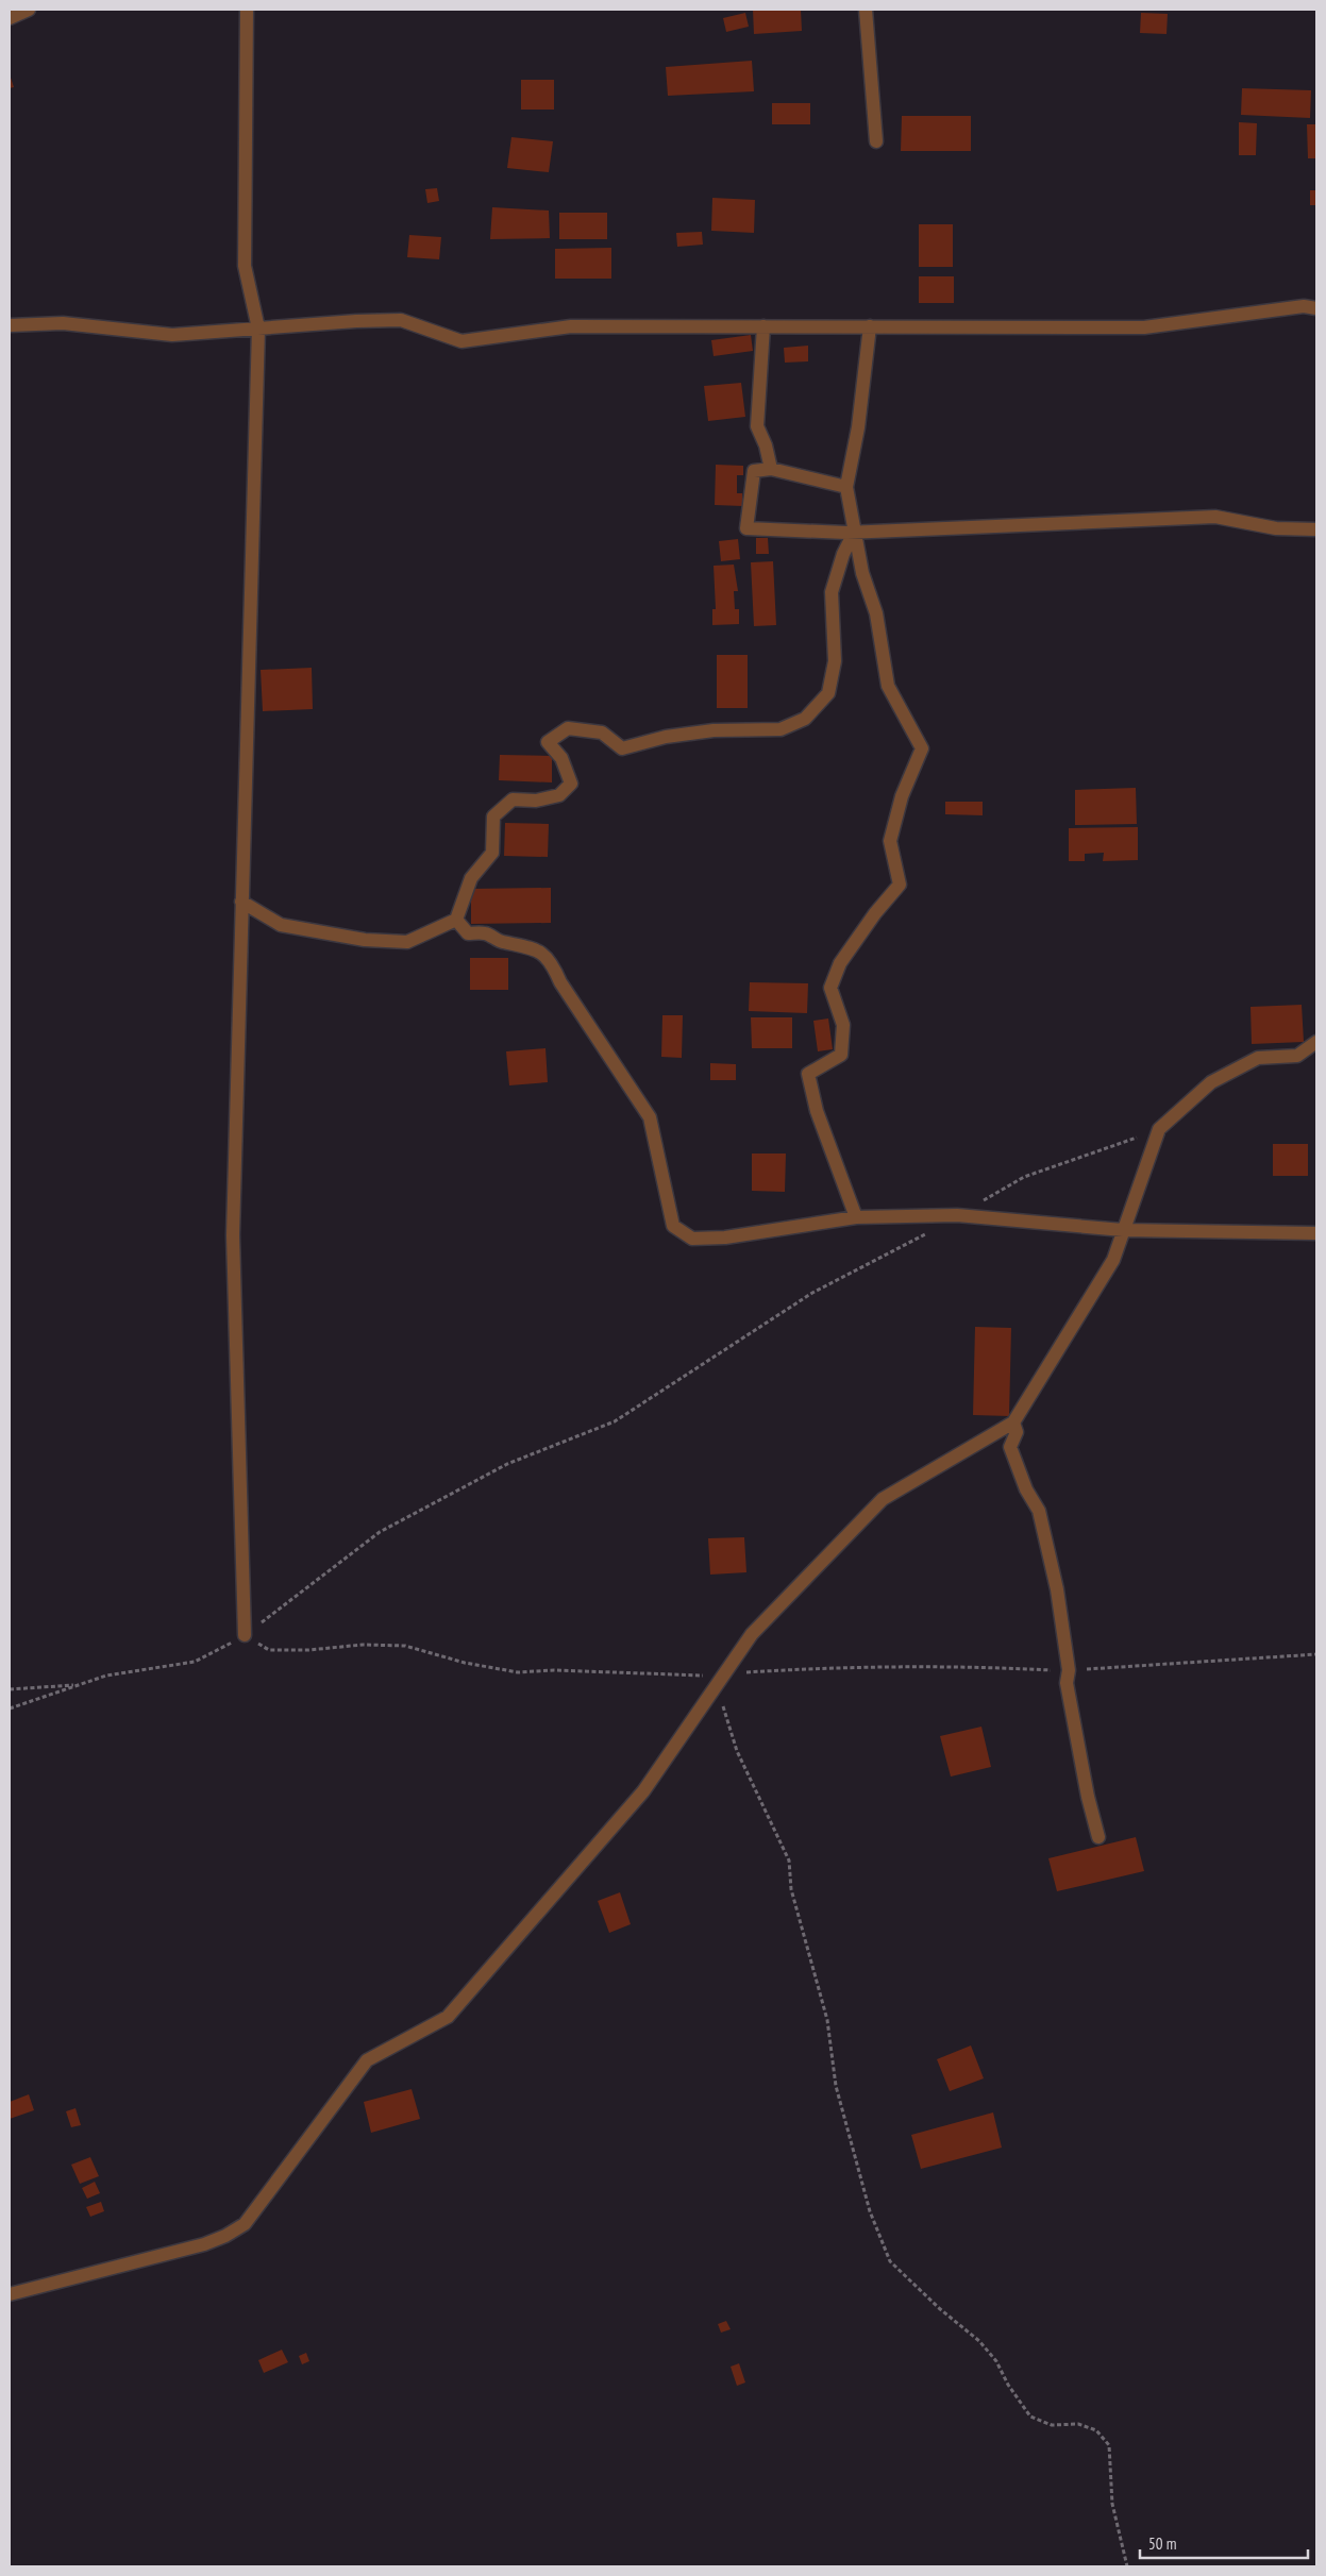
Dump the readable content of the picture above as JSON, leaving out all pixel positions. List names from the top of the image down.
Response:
{
  "scale_bar": "50 m"
}
